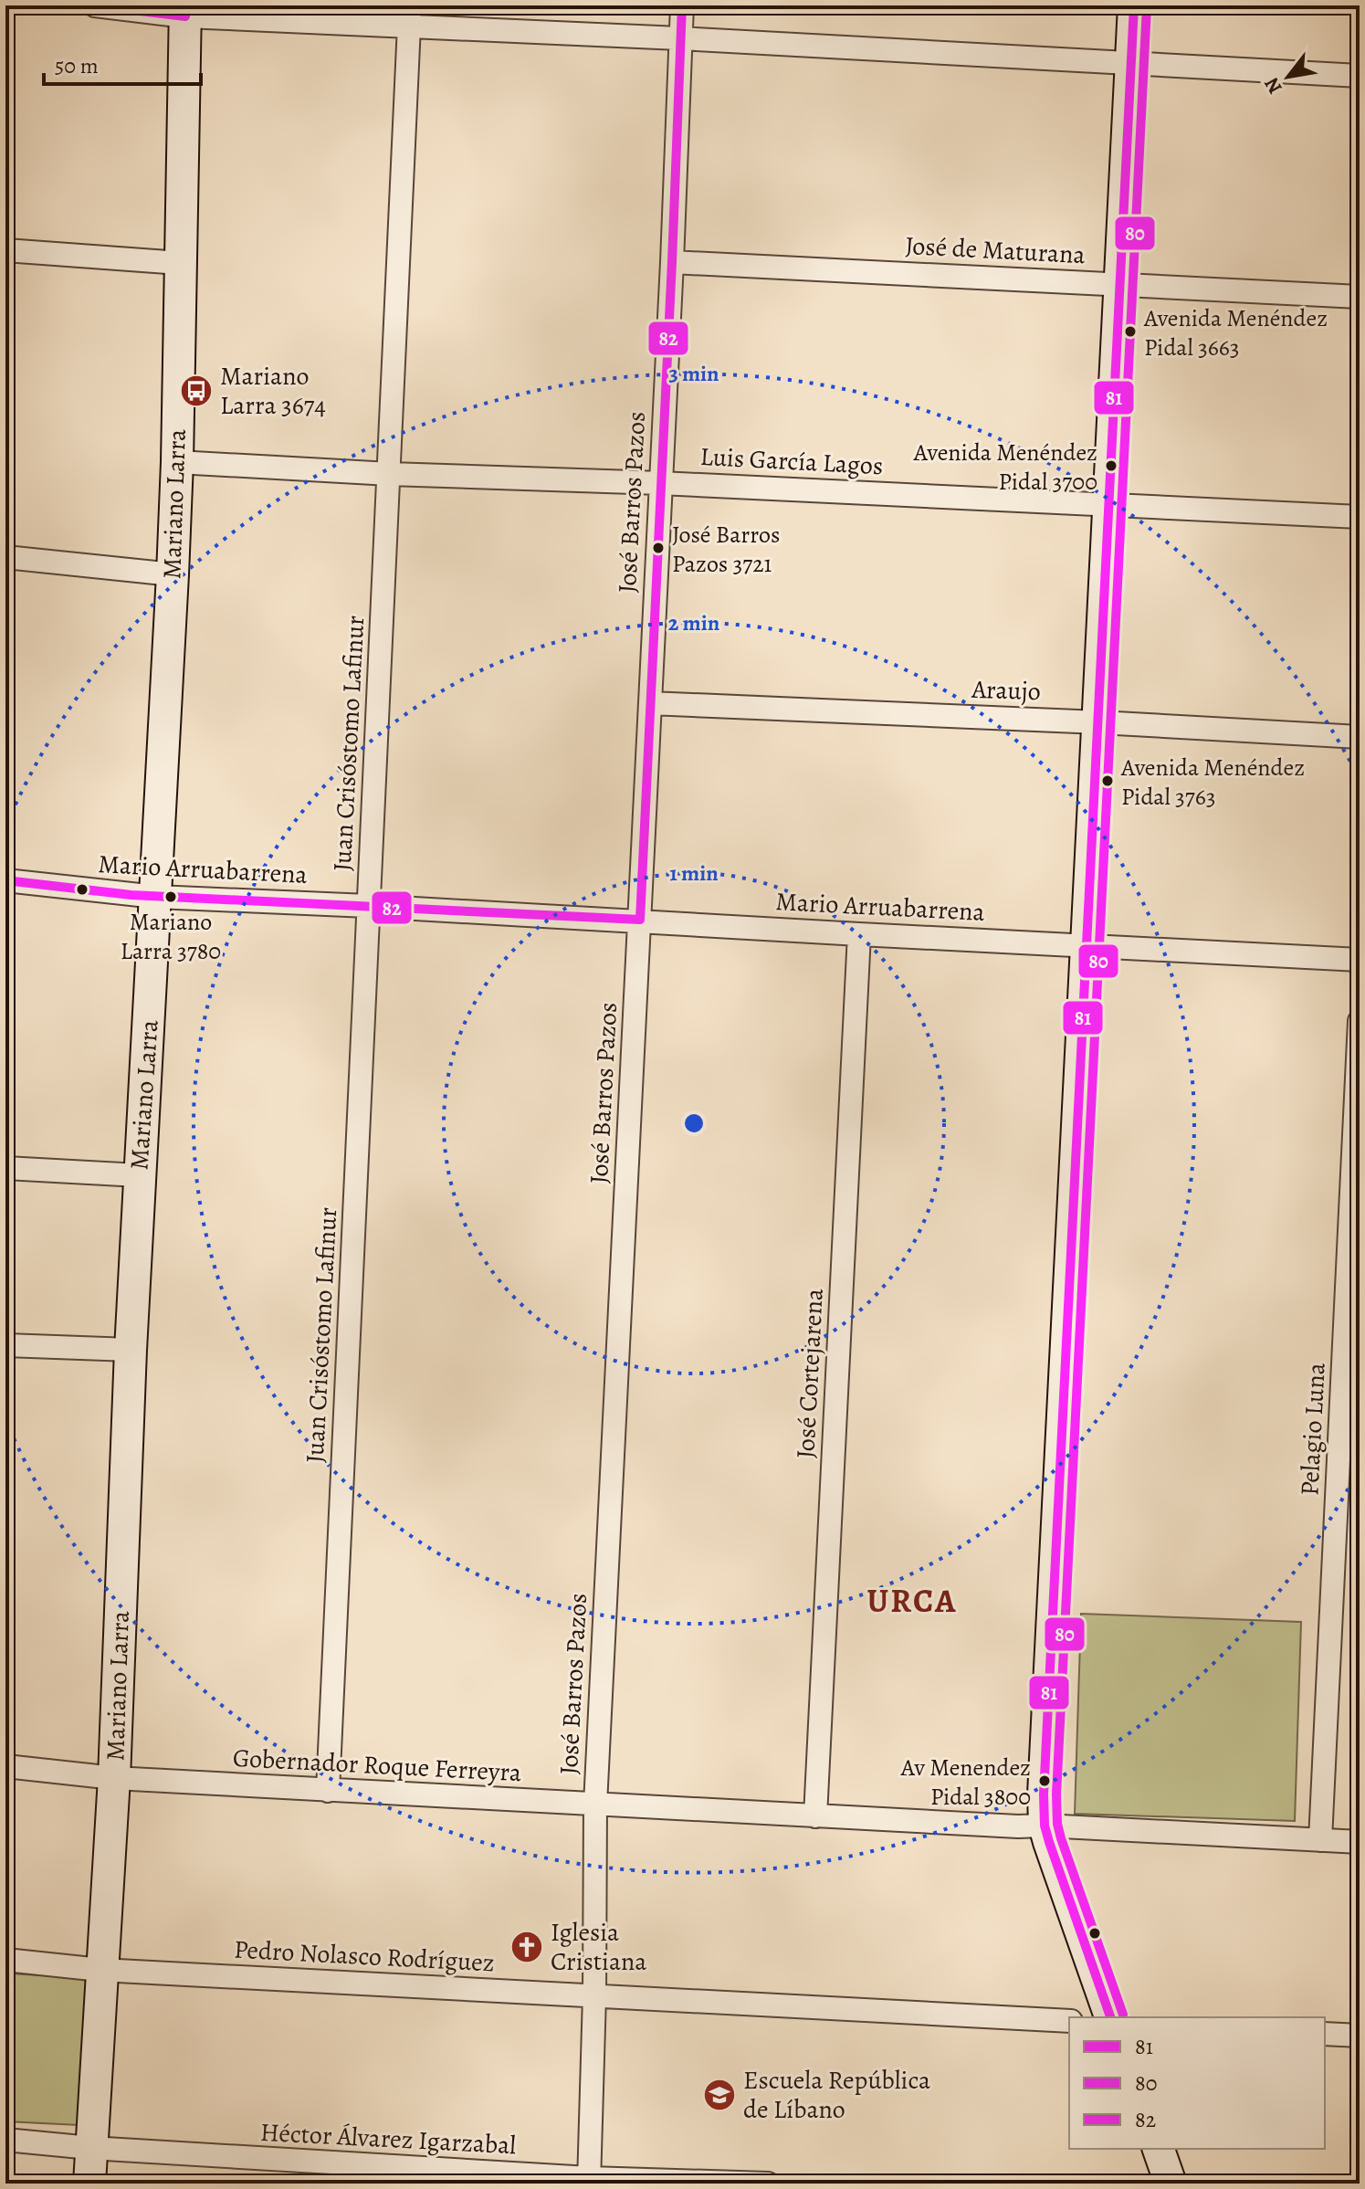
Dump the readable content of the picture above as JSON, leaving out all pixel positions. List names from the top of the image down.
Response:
{
  "streets": {
    "main road": ["Mariano Larra"],
    "street": [
      "José de Maturana",
      "Luis García Lagos",
      "José Barros Pazos",
      "Araujo",
      "Juan Crisóstomo Lafinur",
      "Mario Arruabarrena",
      "José Cortejarena",
      "Pelagio Luna",
      "Gobernador Roque Ferreyra",
      "Pedro Nolasco Rodríguez",
      "Héctor Álvarez Igarzabal"
    ]
  },
  "crossings": [
    ["José de Maturana", "José Barros Pazos"],
    ["Luis García Lagos", "José Barros Pazos"],
    ["Luis García Lagos", "Mariano Larra"],
    ["Luis García Lagos", "Juan Crisóstomo Lafinur"],
    ["José Barros Pazos", "Araujo"],
    ["José Barros Pazos", "Mario Arruabarrena"],
    ["José Barros Pazos", "Gobernador Roque Ferreyra"],
    ["José Barros Pazos", "Pedro Nolasco Rodríguez"],
    ["José Barros Pazos", "Héctor Álvarez Igarzabal"],
    ["Mariano Larra", "Mario Arruabarrena"],
    ["Mariano Larra", "Gobernador Roque Ferreyra"],
    ["Mariano Larra", "Pedro Nolasco Rodríguez"],
    ["Mariano Larra", "Héctor Álvarez Igarzabal"],
    ["Juan Crisóstomo Lafinur", "Mario Arruabarrena"],
    ["Juan Crisóstomo Lafinur", "Gobernador Roque Ferreyra"],
    ["Mario Arruabarrena", "José Cortejarena"],
    ["José Cortejarena", "Gobernador Roque Ferreyra"],
    ["Pelagio Luna", "Gobernador Roque Ferreyra"]
  ],
  "districts": ["URCA"],
  "places": {
    "other": [
      "Avenida Menéndez Pidal 3663",
      "Avenida Menéndez Pidal 3700",
      "José Barros Pazos 3721",
      "Avenida Menéndez Pidal 3763",
      "Mariano Larra 3780",
      "Av Menendez Pidal 3800"
    ],
    "bus stop": ["Mariano Larra 3674"],
    "church": ["Iglesia Cristiana"],
    "school or university": ["Escuela República de Líbano"]
  },
  "lines": ["transit line 81", "transit line 82", "transit line 80"],
  "legend": ["81", "80", "82"],
  "scale_bar": "50 m",
  "north": "bottom left",
  "rings": ["3 min", "2 min", "1 min"]
}
